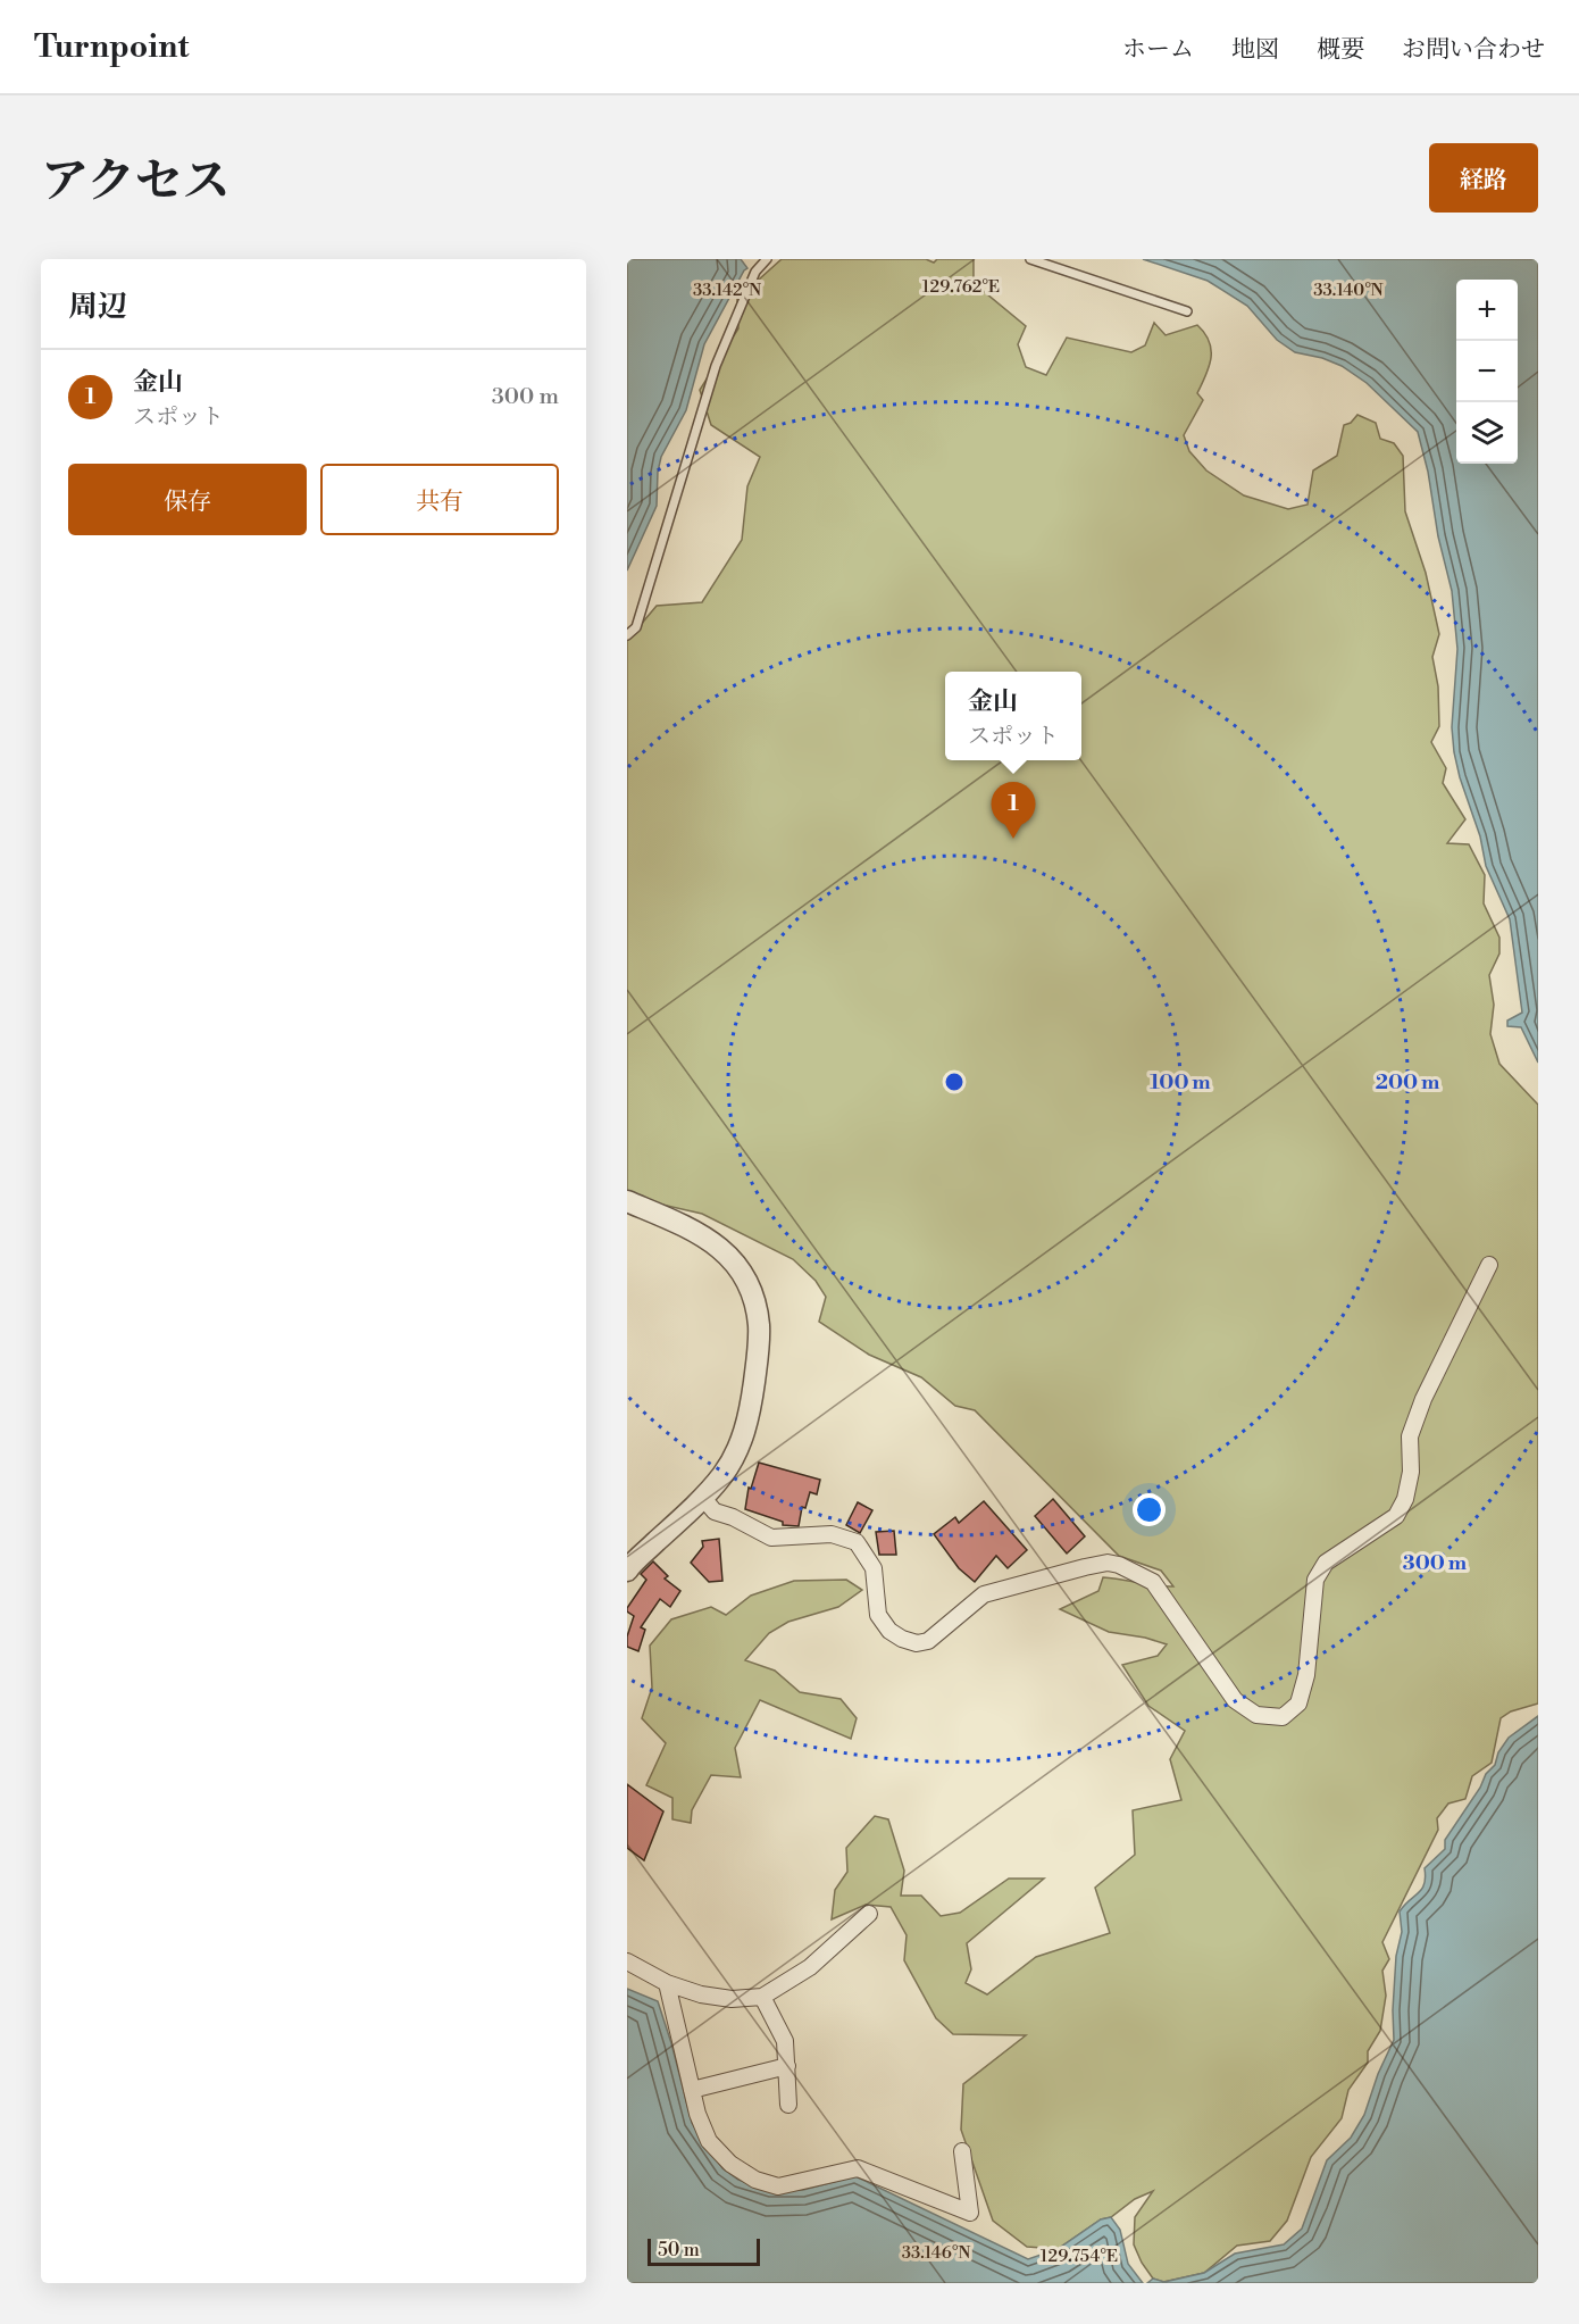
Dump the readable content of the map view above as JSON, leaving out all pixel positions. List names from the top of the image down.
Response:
{
  "scale_bar": "50 m",
  "page": {
    "header": "Turnpoint",
    "nav": [
      "ホーム",
      "地図",
      "概要",
      "お問い合わせ"
    ],
    "title": "アクセス",
    "buttons": [
      "経路",
      ["保存", "共有"]
    ],
    "heading": "周辺",
    "map_buttons": ["+", "−"],
    "list": [
      {
        "mark": "1",
        "name": "金山",
        "note": "スポット",
        "value": "300 m"
      }
    ],
    "popup": ["金山", "スポット"],
    "pins": "1",
    "scale": "50 m"
  },
  "coordinates": [
    "129.762°E",
    "33.142°N",
    "33.140°N",
    "33.146°N",
    "129.754°E"
  ],
  "rings": ["100 m", "200 m", "300 m"]
}
